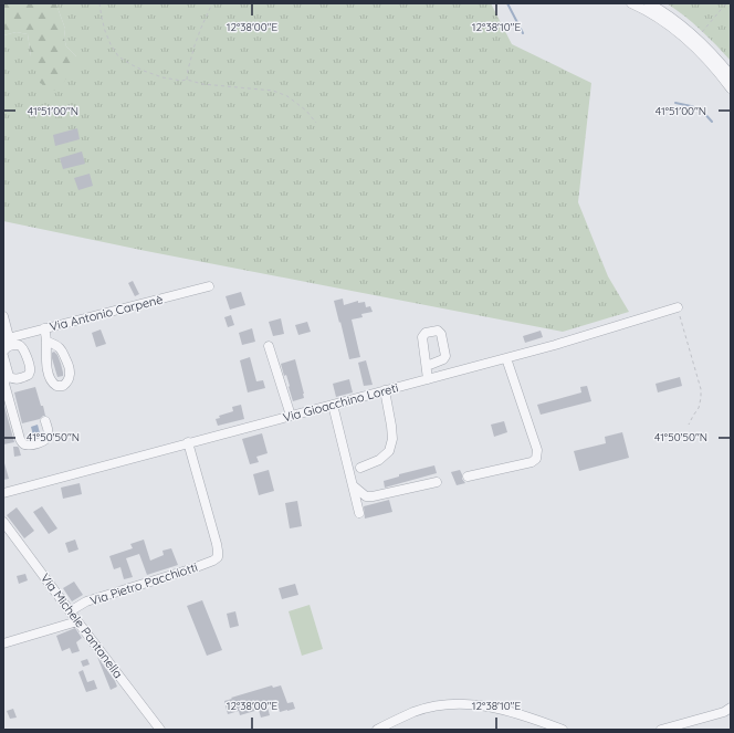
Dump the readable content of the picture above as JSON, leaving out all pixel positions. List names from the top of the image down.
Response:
{
  "streets": {
    "street": [
      "Via Antonio Carpenè",
      "Via Gioacchino Loreti",
      "Via Pietro Pacchiotti",
      "Via Michele Pantanella"
    ]
  },
  "crossings": [
    ["Via Gioacchino Loreti", "Via Pietro Pacchiotti"],
    ["Via Pietro Pacchiotti", "Via Michele Pantanella"]
  ],
  "coordinates": [
    "12°38'00\"E",
    "12°38'10\"E",
    "41°51'00\"N",
    "41°50'50\"N"
  ]
}
